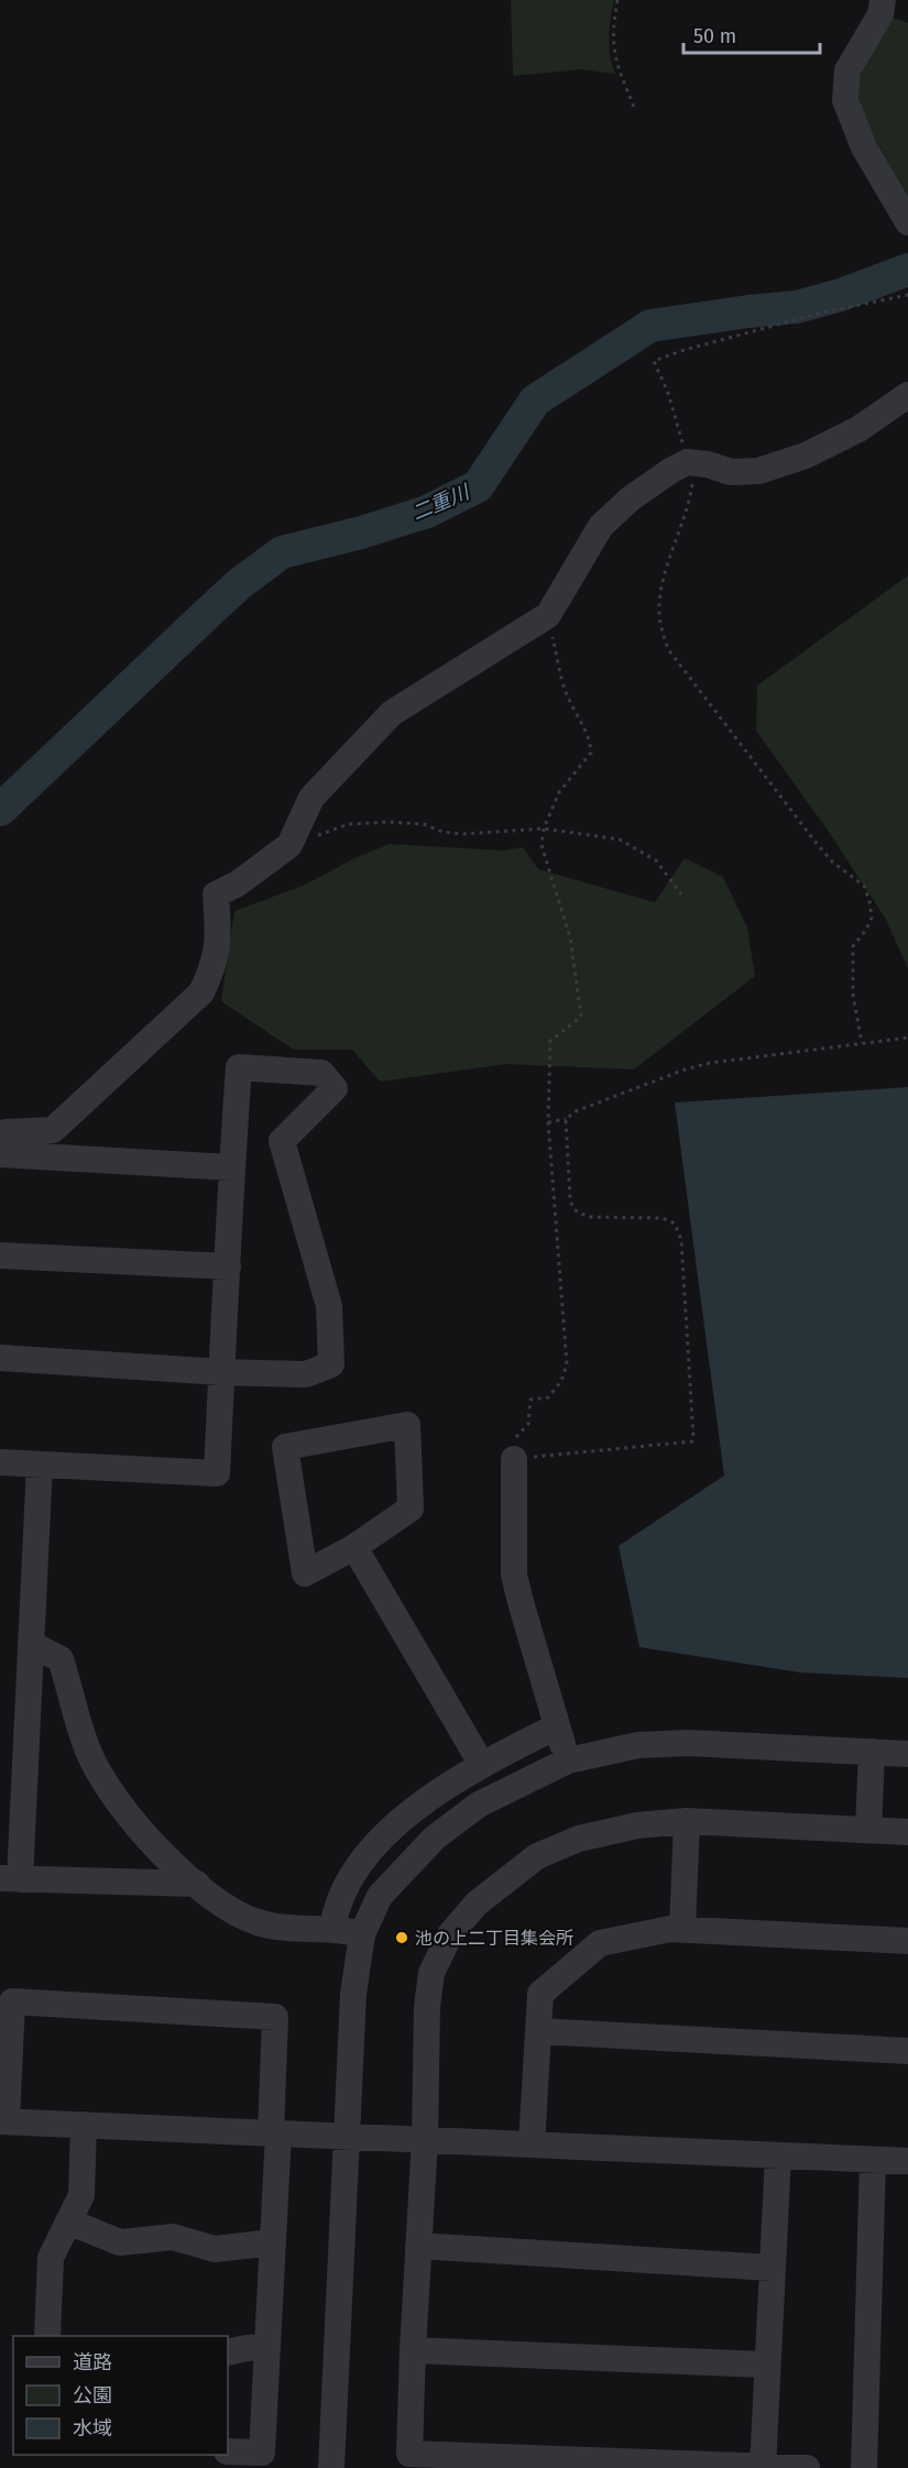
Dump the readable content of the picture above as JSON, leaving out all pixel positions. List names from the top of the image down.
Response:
{
  "water": ["二重川"],
  "places": ["池の上二丁目集会所"],
  "legend": ["道路", "公園", "水域"],
  "scale_bar": "50 m"
}
